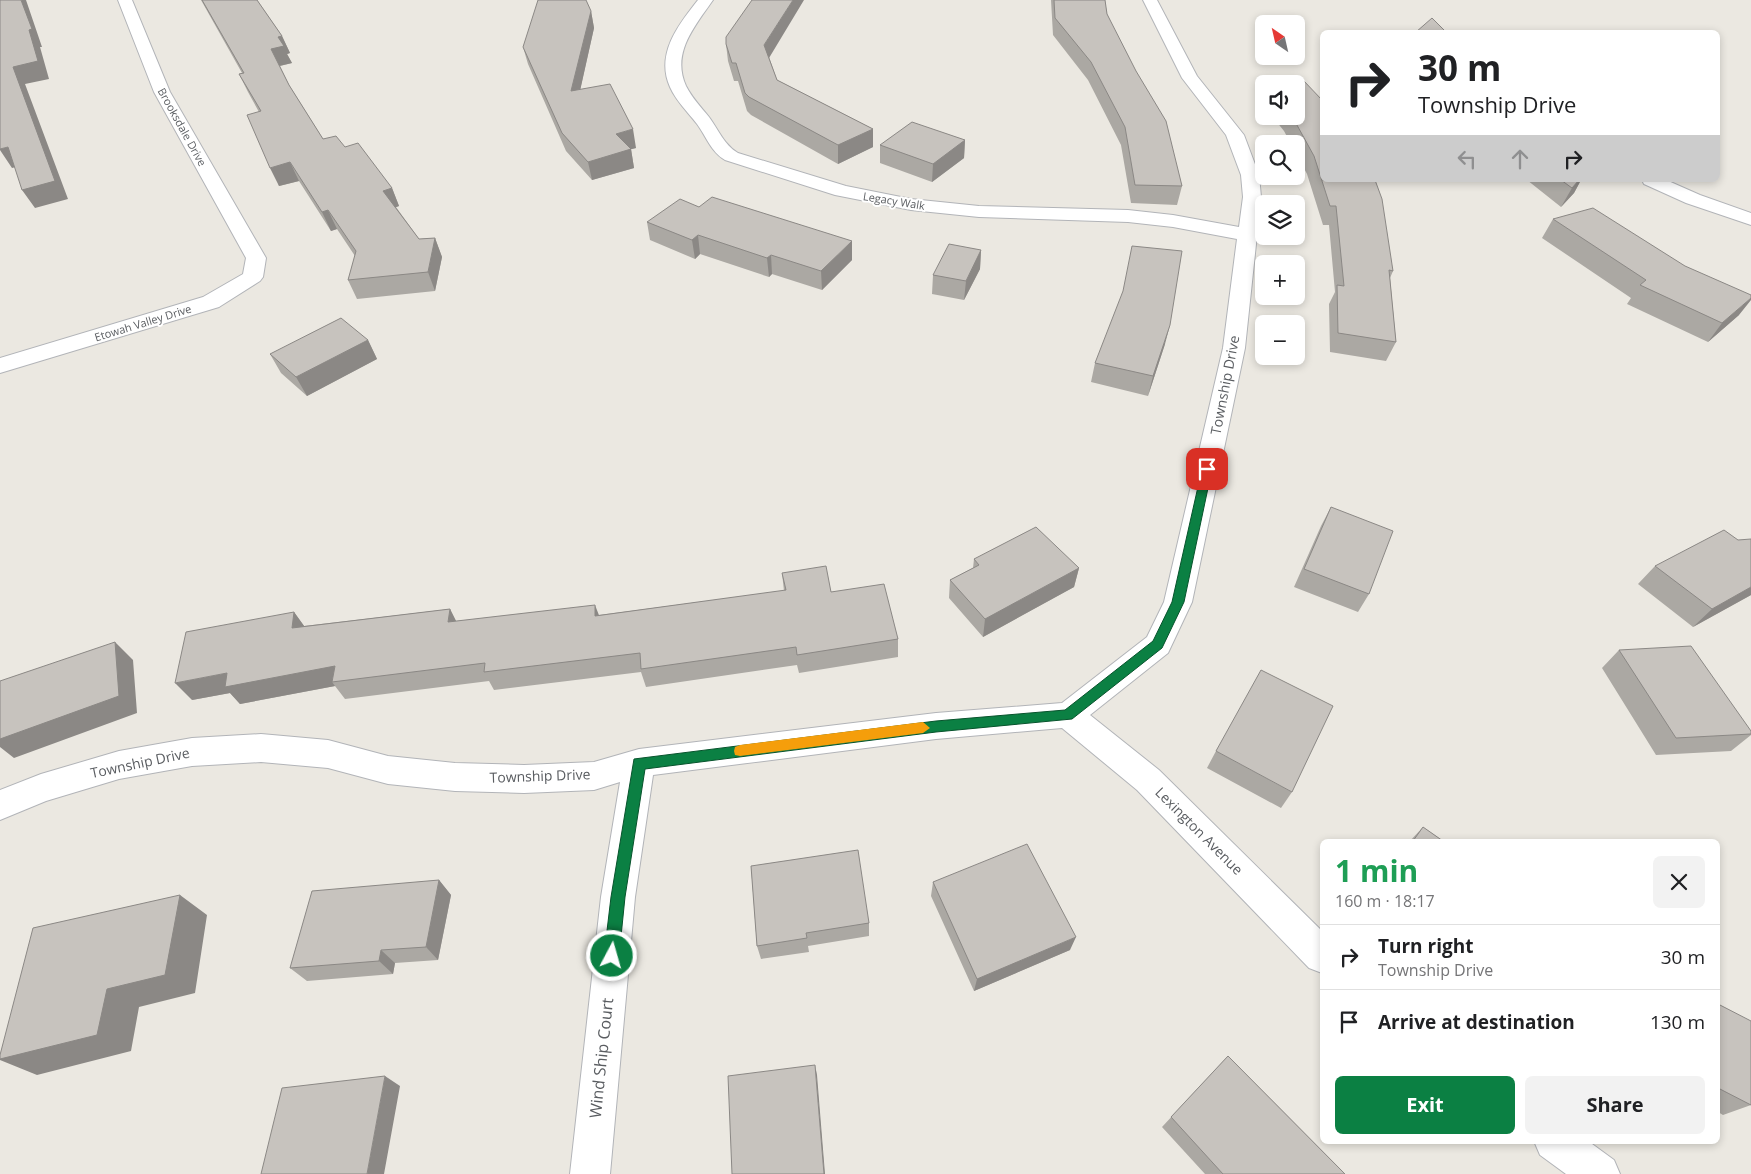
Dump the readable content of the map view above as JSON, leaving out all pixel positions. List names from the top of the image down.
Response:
{
  "streets": {
    "street": [
      "Brooksdale Drive",
      "Legacy Walk",
      "Etowah Valley Drive",
      "Township Drive",
      "Lexington Avenue",
      "Wind Ship Court"
    ]
  },
  "crossings": [
    ["Brooksdale Drive", "Etowah Valley Drive"],
    ["Legacy Walk", "Township Drive"],
    ["Township Drive", "Lexington Avenue"],
    ["Township Drive", "Wind Ship Court"]
  ],
  "north": "top left",
  "page": {
    "map_buttons": ["+", "−"],
    "turn": ["30 m", "Township Drive"],
    "heading": ["1 min", "160 m · 18:17"],
    "list": [
      {
        "name": "Turn right",
        "note": "Township Drive",
        "value": "30 m"
      },
      {
        "name": "Arrive at destination",
        "value": "130 m"
      }
    ],
    "buttons": ["Exit", "Share"]
  }
}
